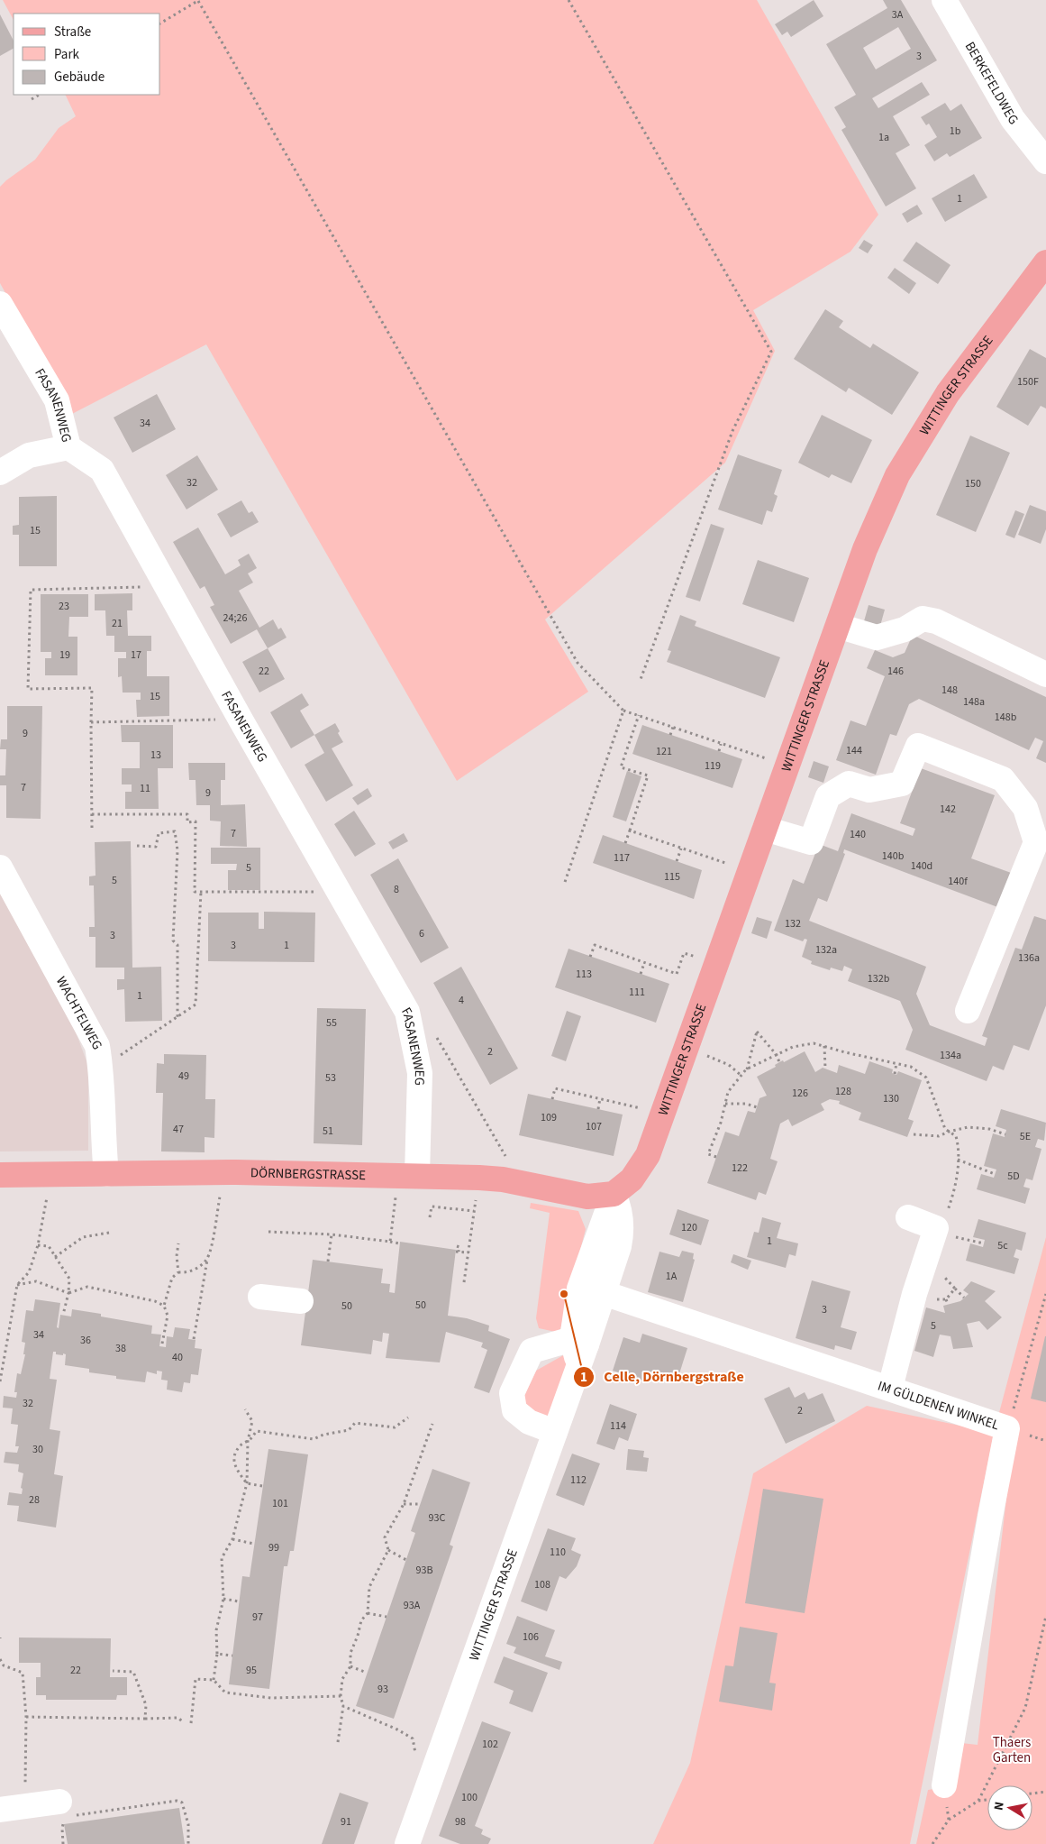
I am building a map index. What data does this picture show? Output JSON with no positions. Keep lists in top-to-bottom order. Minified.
{"streets":{"main road":["WITTINGER STRASSE","DÖRNBERGSTRASSE"],"street":["BERKEFELDWEG","FASANENWEG","WACHTELWEG","IM GÜLDENEN WINKEL"]},"crossings":[["WITTINGER STRASSE","DÖRNBERGSTRASSE"],["WITTINGER STRASSE","IM GÜLDENEN WINKEL"],["FASANENWEG","DÖRNBERGSTRASSE"],["WACHTELWEG","DÖRNBERGSTRASSE"]],"parks":["Thaers Garten"],"places":["Celle, Dörnbergstraße"],"house_numbers":["3A","3","1b","1a","1","150F","34","32","150","15","23","24;26","21","19","17","22","146","148","15","148a","148b","9","144","121","13","119","7","11","9","142","7","140","140b","117","140d","5","115","5","140f","8","132","6","3","3","1","132a","136a","113","132b","111","1","4","55","2","134a","49","53","128","126","130","109","107","47","51","5E","122","5D","120","1","5c","1A","50","50","3","5","34","36","38","40","32","2","114","30","112","28","101","93C","99","110","93B","108","93A","97","106","22","95","93","102","100","91","98"],"legend":["Straße","Park","Gebäude"],"north":"left"}
